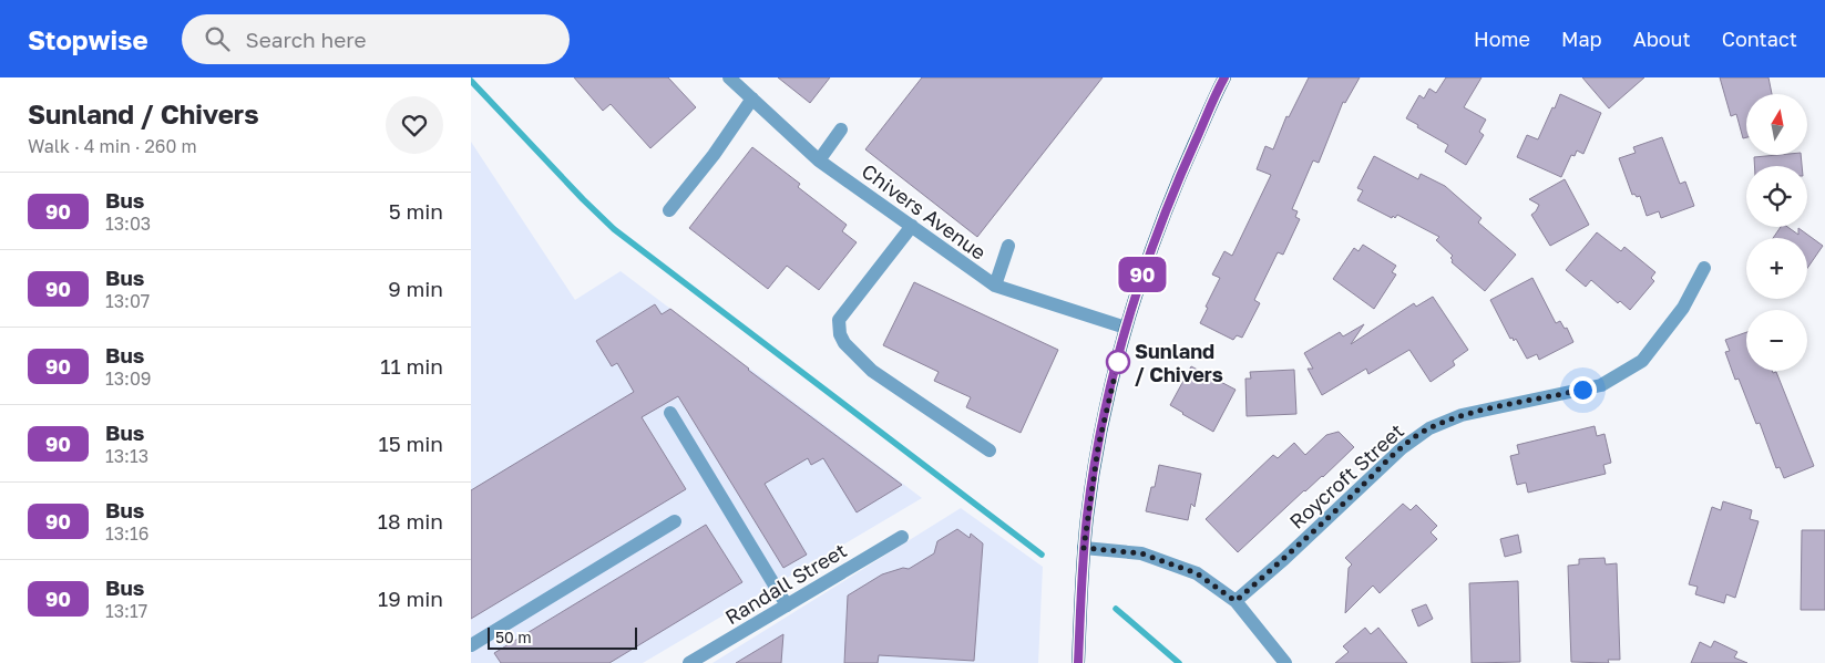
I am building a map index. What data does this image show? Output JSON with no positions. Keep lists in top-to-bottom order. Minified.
{"streets":{"street":["Chivers Avenue","Roycroft Street","Randall Street"]},"places":["Sunland / Chivers"],"lines":["bus line 90"],"scale_bar":"50 m","north":"top","page":{"header":"Stopwise","search":"Search here","nav":["Home","Map","About","Contact"],"heading":["Sunland / Chivers","Walk · 4 min · 260 m"],"on_map":"90","map_buttons":["+","−"],"list":[{"mark":"90","name":"Bus","note":"13:03","value":"5 min"},{"mark":"90","name":"Bus","note":"13:07","value":"9 min"},{"mark":"90","name":"Bus","note":"13:09","value":"11 min"},{"mark":"90","name":"Bus","note":"13:13","value":"15 min"},{"mark":"90","name":"Bus","note":"13:16","value":"18 min"},{"mark":"90","name":"Bus","note":"13:17","value":"19 min"}],"scale":"50 m"}}
